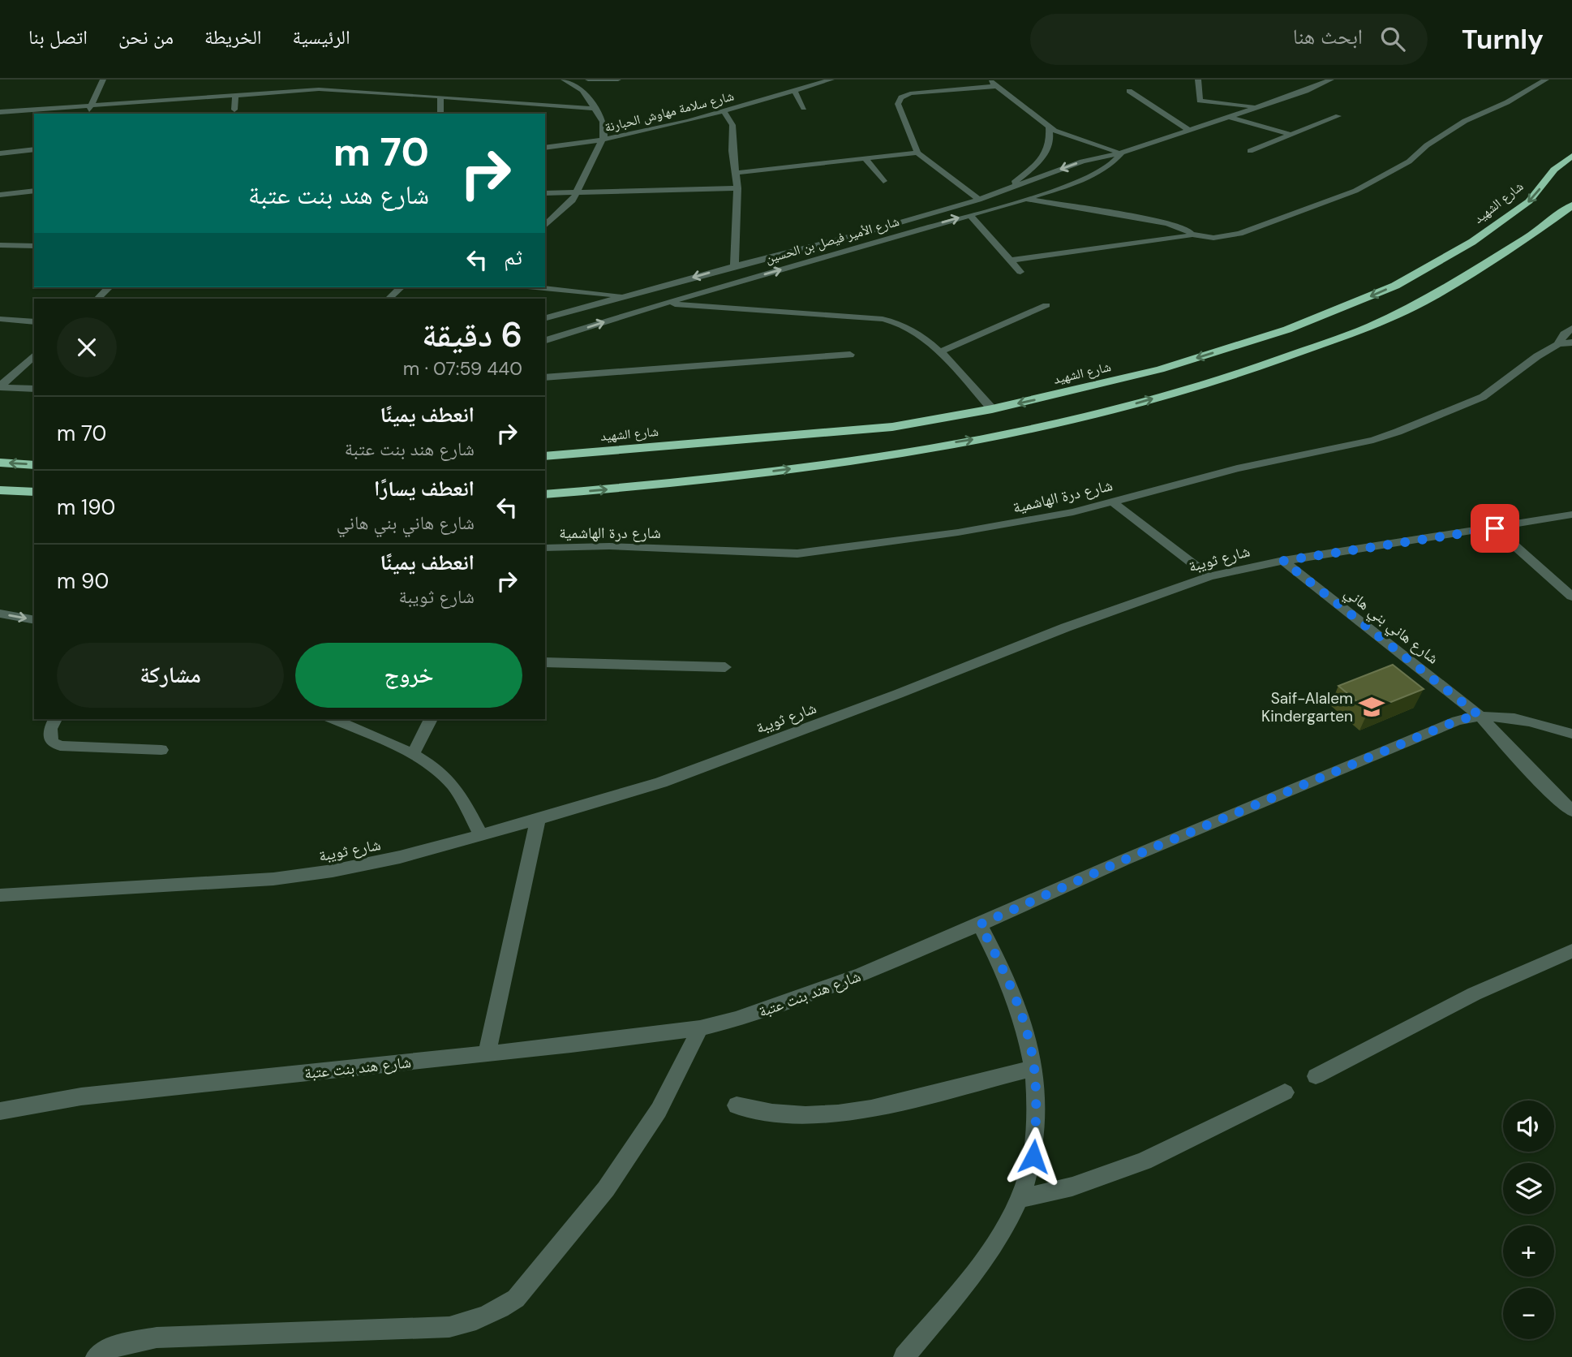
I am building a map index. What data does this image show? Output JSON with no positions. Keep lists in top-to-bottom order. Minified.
{"streets":{"highway":["شارع الشهيد"],"street":["شارع سلامة مهاوش الحبارنة","شارع الأمير فيصل بن الحسين","شارع درة الهاشمية","شارع ثويبة","شارع هاني بني هاني","شارع هند بنت عتبة"]},"crossings":[["شارع ثويبة","شارع هاني بني هاني"],["شارع هاني بني هاني","شارع هند بنت عتبة"]],"places":{"school or university":["Saif-Alalem Kindergarten"]},"page":{"header":"Turnly","search":"ابحث هنا","nav":["الرئيسية","الخريطة","من نحن","اتصل بنا"],"turn":["70 m","شارع هند بنت عتبة"],"then":"ثم","heading":["6 دقيقة","440 m · 07:59"],"list":[{"name":"انعطف يمينًا","note":"شارع هند بنت عتبة","value":"70 m"},{"name":"انعطف يسارًا","note":"شارع هاني بني هاني","value":"190 m"},{"name":"انعطف يمينًا","note":"شارع ثويبة","value":"90 m"}],"buttons":["خروج","مشاركة"],"map_buttons":["+","−"]}}
